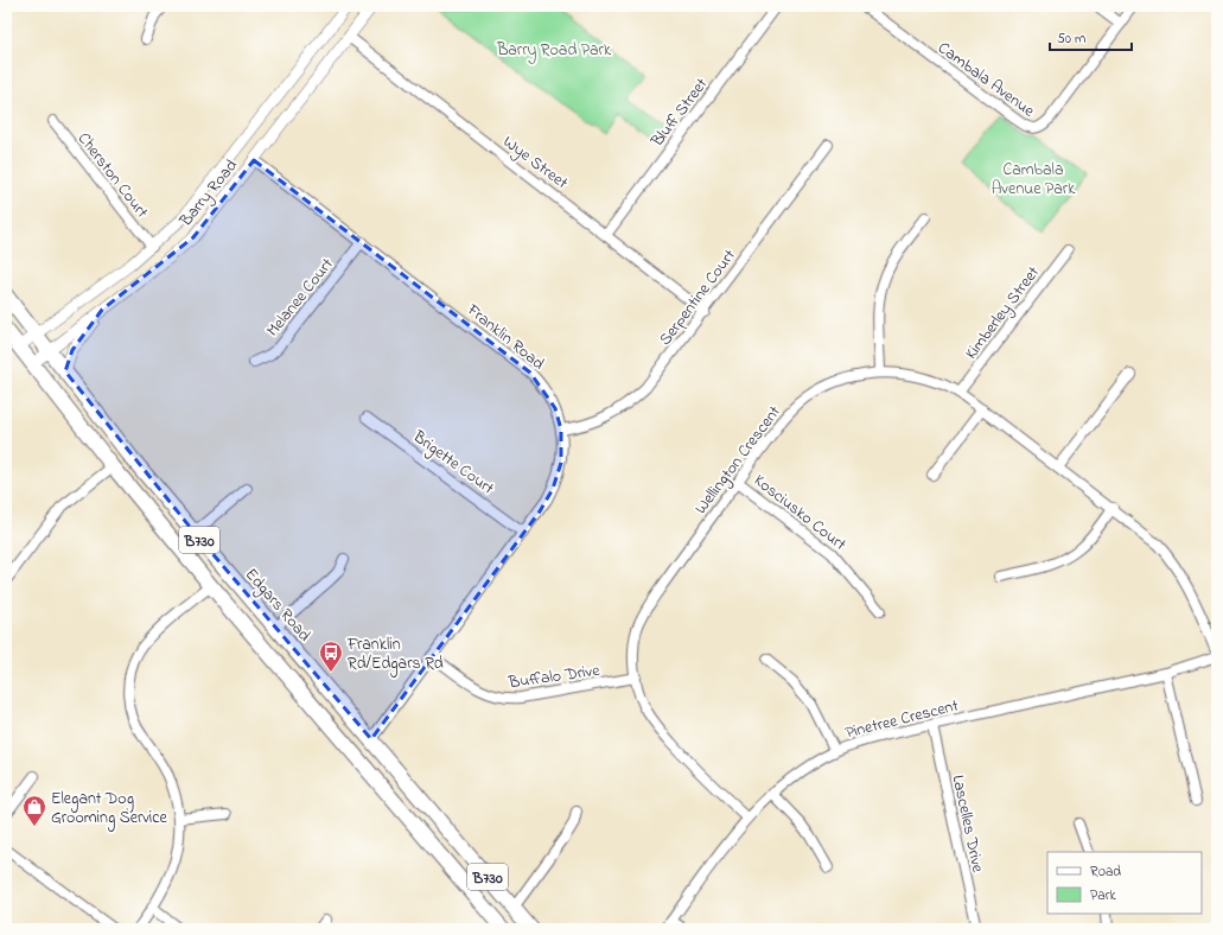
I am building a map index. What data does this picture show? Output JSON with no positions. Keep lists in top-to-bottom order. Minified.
{"streets":{"main road":["B730","Edgars Road"],"street":["Cambala Avenue","Bluff Street","Wye Street","Cherston Court","Barry Road","Melanee Court","Serpentine Court","Kimberley Street","Franklin Road","Wellington Crescent","Brigette Court","Kosciusko Court","Buffalo Drive","Pinetree Crescent","Lascelles Drive"]},"crossings":[["Bluff Street","Wye Street"],["Wye Street","Barry Road"],["Wye Street","Serpentine Court"],["Cherston Court","Barry Road"],["Barry Road","Franklin Road"],["Barry Road","B730"],["Barry Road","Edgars Road"],["Melanee Court","Franklin Road"],["Serpentine Court","Franklin Road"],["Kimberley Street","Wellington Crescent"],["Franklin Road","Brigette Court"],["Franklin Road","Edgars Road"],["Franklin Road","Buffalo Drive"],["Wellington Crescent","Kosciusko Court"],["Wellington Crescent","Buffalo Drive"],["Wellington Crescent","Pinetree Crescent"],["Pinetree Crescent","Lascelles Drive"]],"parks":["Barry Road Park","Cambala Avenue Park"],"places":{"bus stop":["Franklin Rd/Edgars Rd"],"shop":["Elegant Dog Grooming Service"]},"legend":["Road","Park"],"scale_bar":"50 m"}
